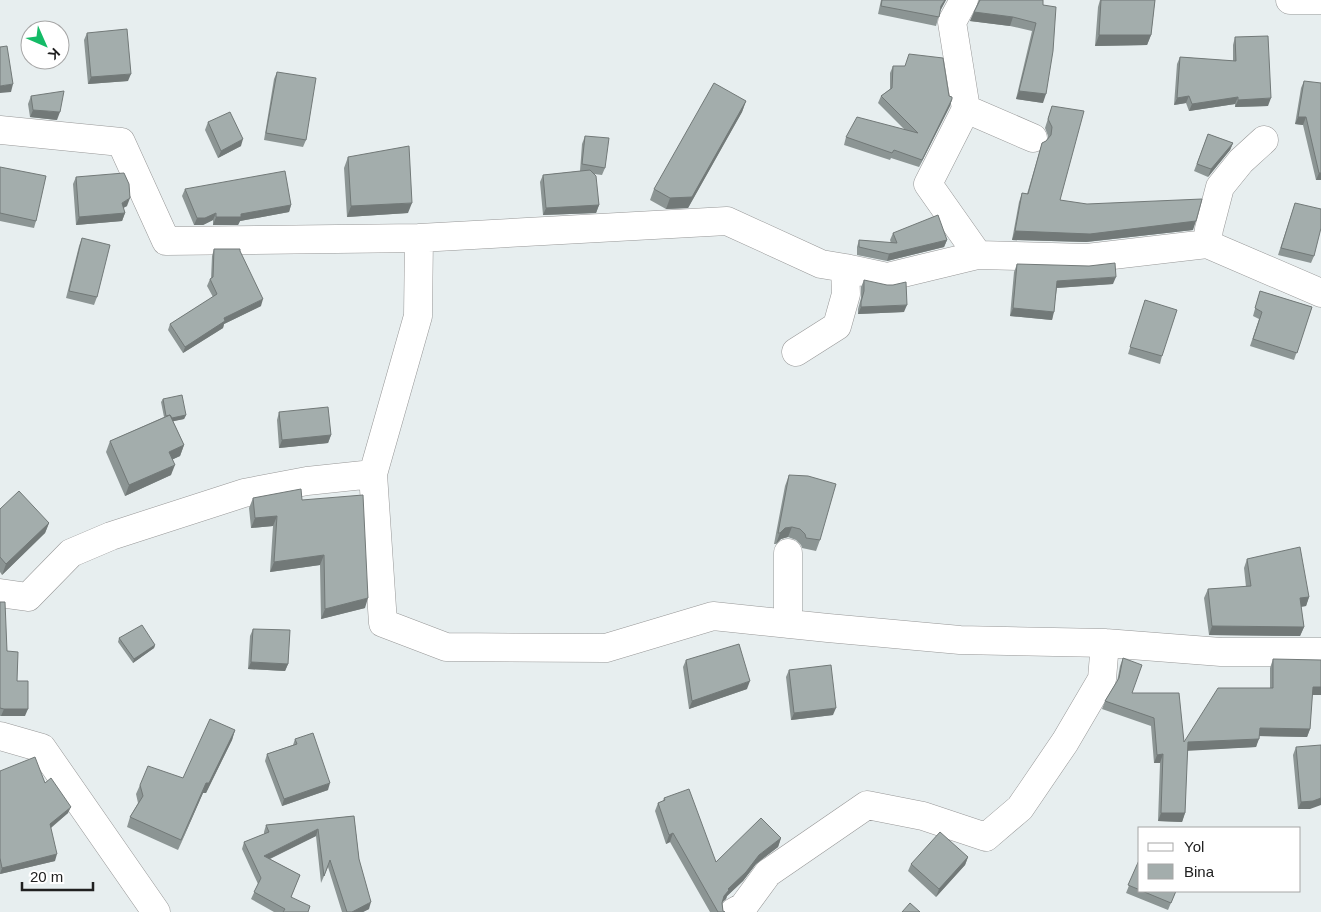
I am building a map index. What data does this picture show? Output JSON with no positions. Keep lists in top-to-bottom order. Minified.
{"legend":["Yol","Bina"],"scale_bar":"20 m","north":"bottom right"}
